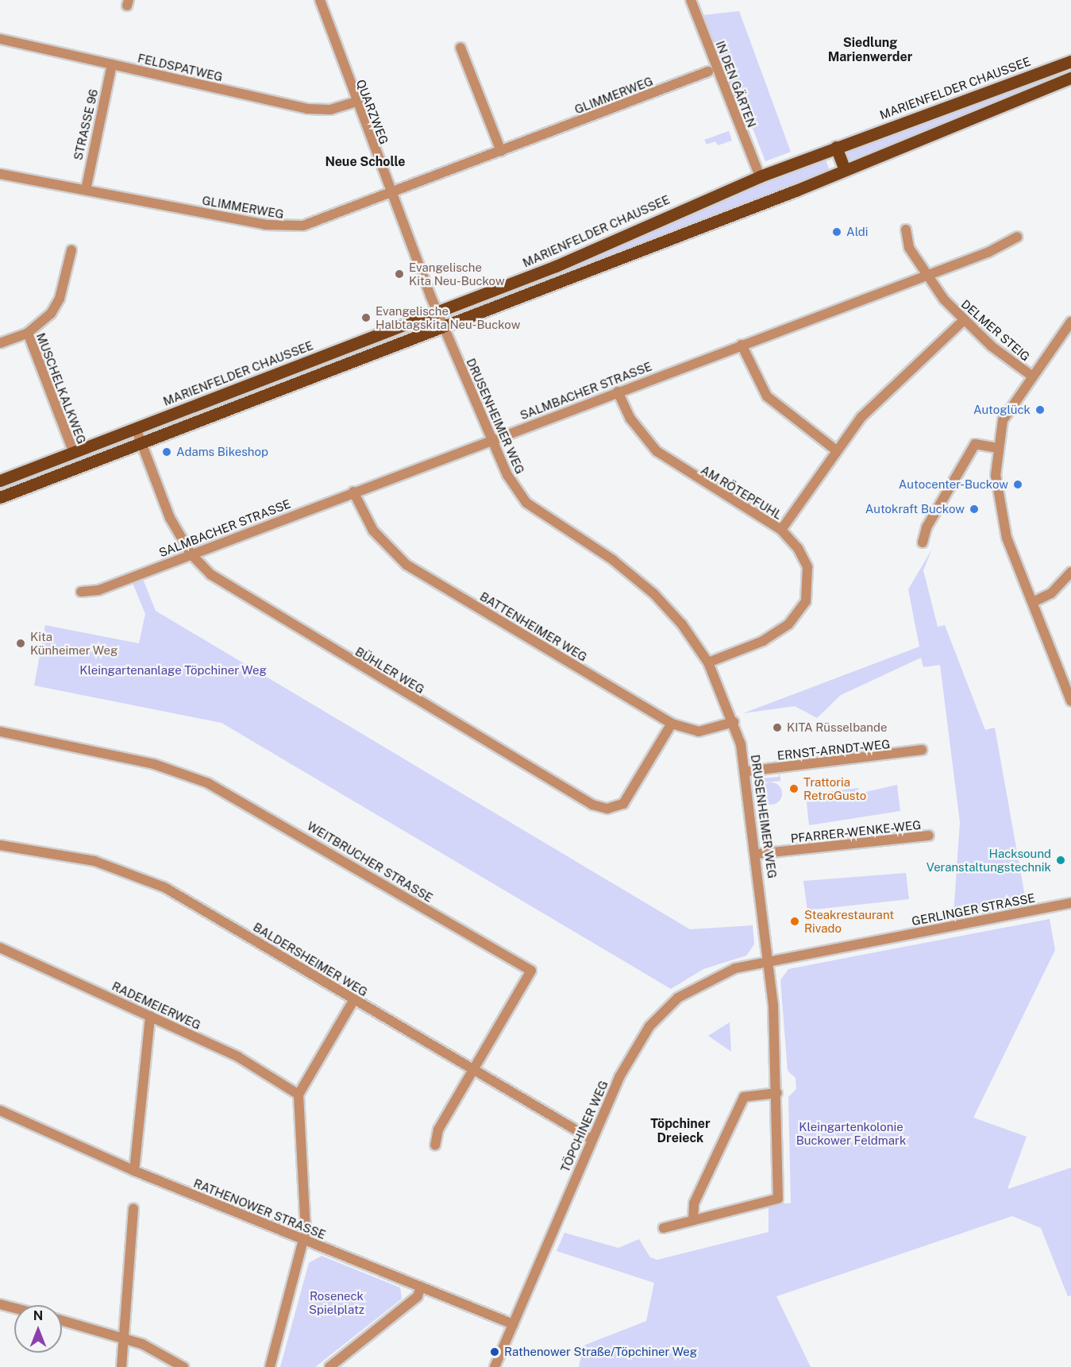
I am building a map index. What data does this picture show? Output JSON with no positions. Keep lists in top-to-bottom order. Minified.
{"streets":{"main road":["MARIENFELDER CHAUSSEE"],"street":["FELDSPATWEG","IN DEN GÄRTEN","GLIMMERWEG","QUARZWEG","STRASSE 96","DELMER STEIG","MUSCHELKALKWEG","SALMBACHER STRASSE","DRUSENHEIMER WEG","AM RÖTEPFUHL","BATTENHEIMER WEG","BÜHLER WEG","ERNST-ARNDT-WEG","PFARRER-WENKE-WEG","WEITBRUCHER STRASSE","GERLINGER STRASSE","BALDERSHEIMER WEG","RADEMEIERWEG","TÖPCHINER WEG","RATHENOWER STRASSE"]},"crossings":[["FELDSPATWEG","QUARZWEG"],["FELDSPATWEG","STRASSE 96"],["IN DEN GÄRTEN","MARIENFELDER CHAUSSEE"],["MARIENFELDER CHAUSSEE","QUARZWEG"],["MARIENFELDER CHAUSSEE","MUSCHELKALKWEG"],["MARIENFELDER CHAUSSEE","DRUSENHEIMER WEG"],["MARIENFELDER CHAUSSEE","BÜHLER WEG"],["GLIMMERWEG","QUARZWEG"],["GLIMMERWEG","STRASSE 96"],["QUARZWEG","DRUSENHEIMER WEG"],["DELMER STEIG","SALMBACHER STRASSE"],["SALMBACHER STRASSE","DRUSENHEIMER WEG"],["SALMBACHER STRASSE","AM RÖTEPFUHL"],["SALMBACHER STRASSE","BATTENHEIMER WEG"],["SALMBACHER STRASSE","BÜHLER WEG"],["DRUSENHEIMER WEG","AM RÖTEPFUHL"],["DRUSENHEIMER WEG","BATTENHEIMER WEG"],["DRUSENHEIMER WEG","ERNST-ARNDT-WEG"],["DRUSENHEIMER WEG","PFARRER-WENKE-WEG"],["DRUSENHEIMER WEG","GERLINGER STRASSE"],["DRUSENHEIMER WEG","TÖPCHINER WEG"],["BATTENHEIMER WEG","BÜHLER WEG"],["WEITBRUCHER STRASSE","BALDERSHEIMER WEG"],["GERLINGER STRASSE","TÖPCHINER WEG"],["BALDERSHEIMER WEG","TÖPCHINER WEG"],["TÖPCHINER WEG","RATHENOWER STRASSE"]],"districts":["Siedlung Marienwerder","Neue Scholle","Töpchiner Dreieck"],"parks":["Kleingartenanlage Töpchiner Weg","Kleingartenkolonie Buckower Feldmark","Roseneck Spielplatz"],"places":["Aldi","Evangelische Kita Neu-Buckow","Evangelische Halbtagskita Neu-Buckow","Autoglück","Adams Bikeshop","Autocenter-Buckow","Autokraft Buckow","Kita Künheimer Weg","KITA Rüsselbande","Trattoria RetroGusto","Hacksound Veranstaltungstechnik","Steakrestaurant Rivado","Rathenower Straße/Töpchiner Weg"],"north":"top"}
